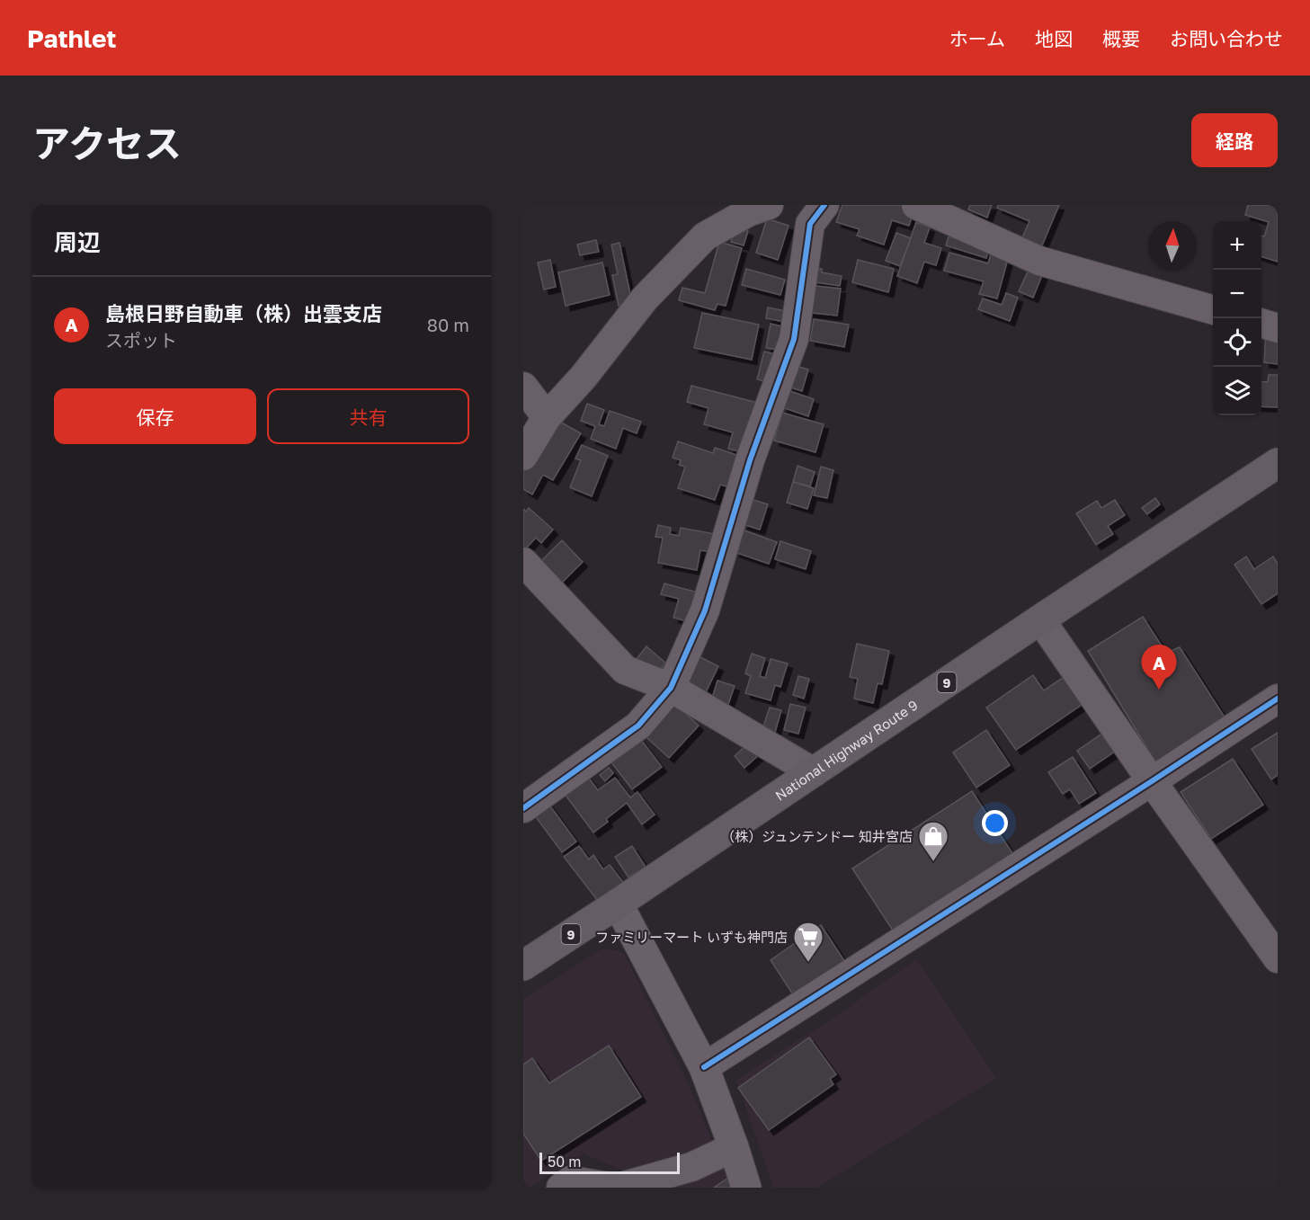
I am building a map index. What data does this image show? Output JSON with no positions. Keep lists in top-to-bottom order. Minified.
{"streets":{"highway":["9","National Highway Route 9"]},"places":{"shop":["（株）ジュンテンドー 知井宮店"],"supermarket":["ファミリーマート いずも神門店"]},"scale_bar":"50 m","north":"top","page":{"header":"Pathlet","nav":["ホーム","地図","概要","お問い合わせ"],"title":"アクセス","buttons":["経路",["保存","共有"]],"heading":"周辺","map_buttons":["+","−"],"list":[{"mark":"A","name":"島根日野自動車（株）出雲支店","note":"スポット","value":"80 m"}],"pins":"A","scale":"50 m"}}
